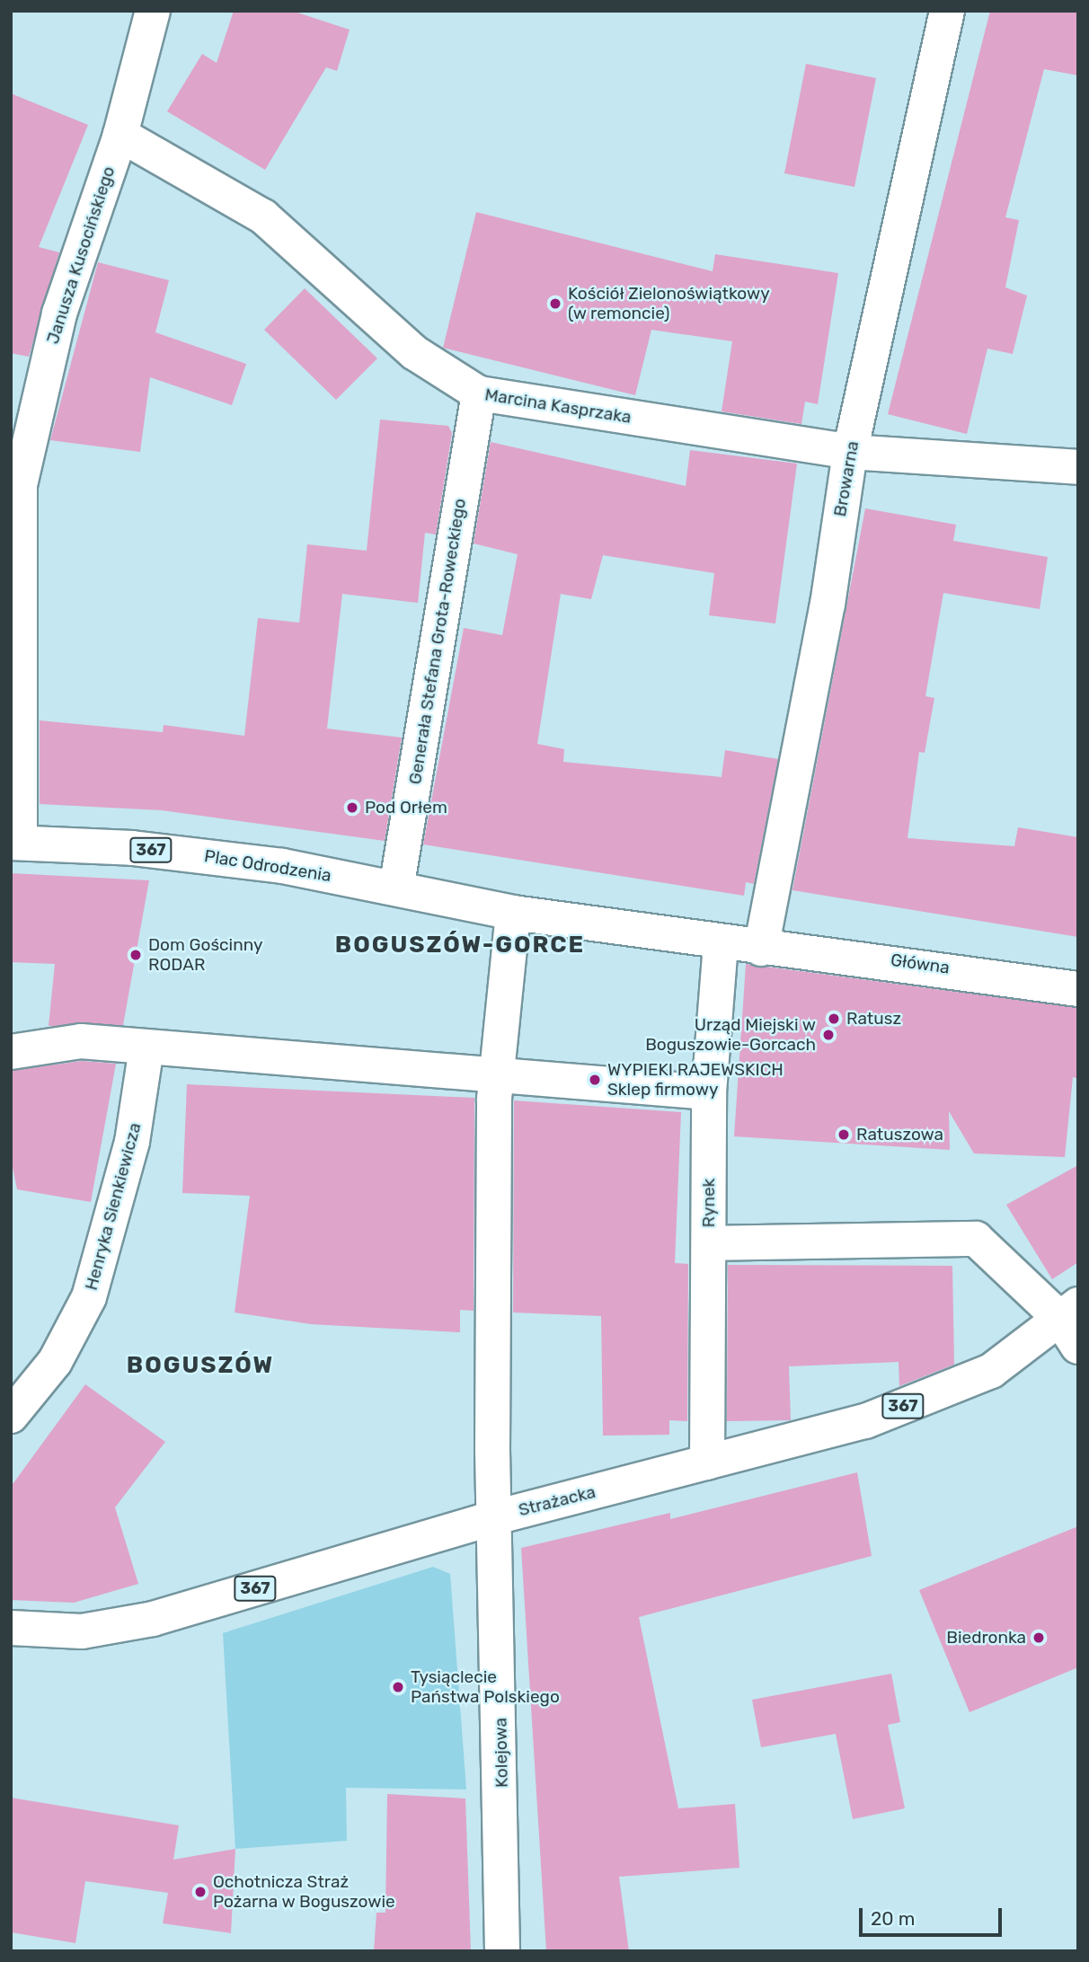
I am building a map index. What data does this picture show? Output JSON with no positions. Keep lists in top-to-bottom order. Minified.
{"streets":{"street":["Janusza Kusocińskiego","Marcina Kasprzaka","Browarna","Generała Stefana Grota-Roweckiego","367","Plac Odrodzenia","Główna","Rynek","Henryka Sienkiewicza","Strażacka","Kolejowa"]},"crossings":[["Janusza Kusocińskiego","Marcina Kasprzaka"],["Janusza Kusocińskiego","Plac Odrodzenia"],["Marcina Kasprzaka","Browarna"],["Marcina Kasprzaka","Generała Stefana Grota-Roweckiego"],["Browarna","Plac Odrodzenia"],["Browarna","Główna"],["Generała Stefana Grota-Roweckiego","Plac Odrodzenia"],["Plac Odrodzenia","Główna"],["Plac Odrodzenia","Rynek"],["Rynek","Strażacka"],["Strażacka","Kolejowa"]],"districts":["BOGUSZÓW-GORCE","BOGUSZÓW"],"places":["Kościół Zielonoświątkowy (w remoncie)","Pod Orłem","Dom Gościnny RODAR","Ratusz","Urząd Miejski w Boguszowie-Gorcach","WYPIEKI RAJEWSKICH Sklep firmowy","Ratuszowa","Biedronka","Tysiąclecie Państwa Polskiego","Ochotnicza Straż Pożarna w Boguszowie"],"scale_bar":"20 m"}
